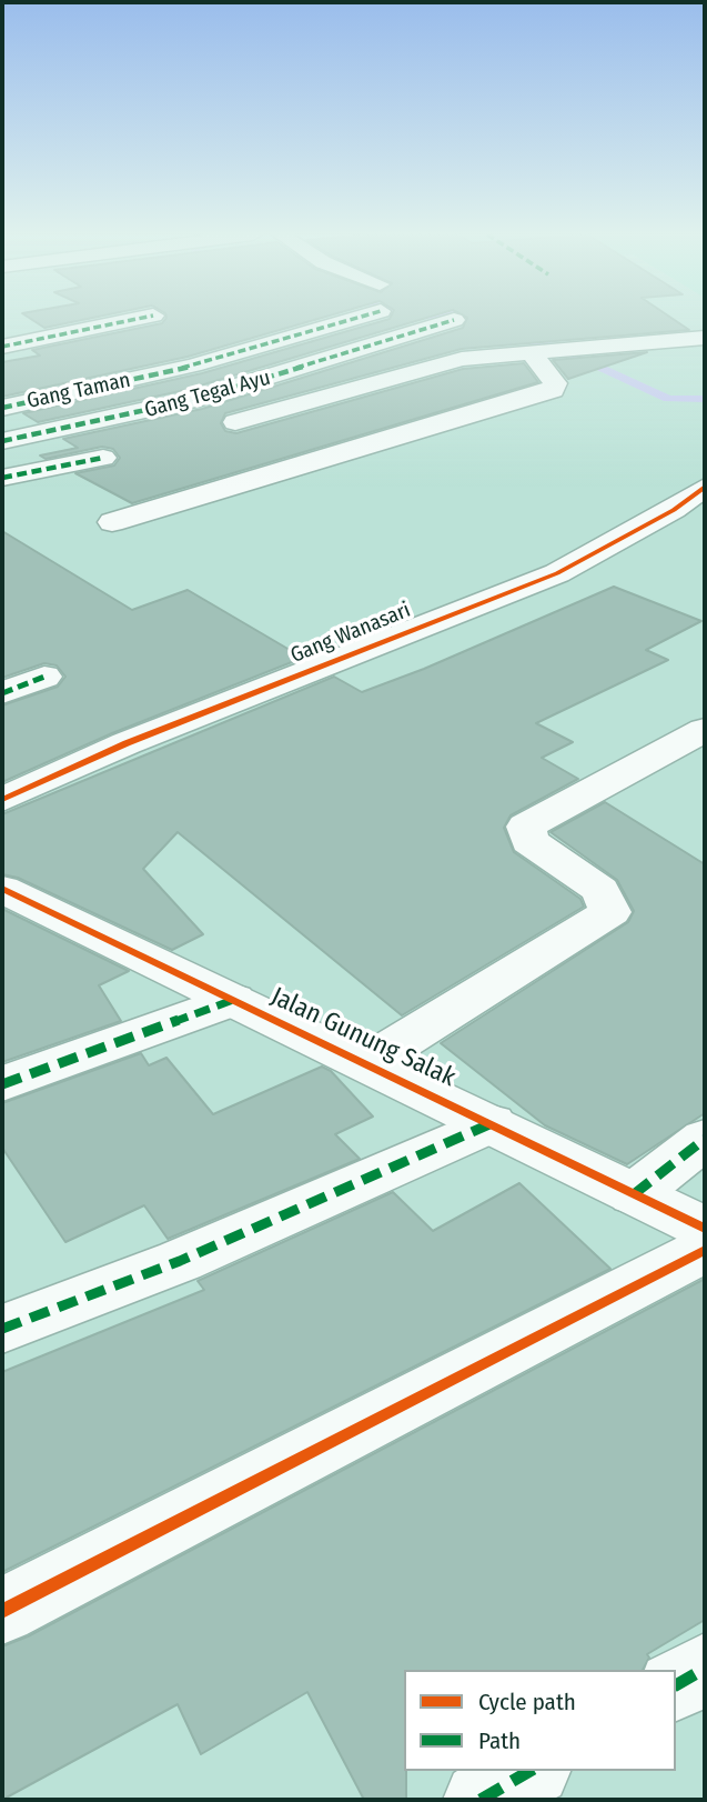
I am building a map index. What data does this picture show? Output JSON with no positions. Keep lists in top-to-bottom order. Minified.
{"streets":{"street":["Gang Taman","Gang Tegal Ayu","Gang Wanasari","Jalan Gunung Salak"]},"legend":["Cycle path","Path"]}
